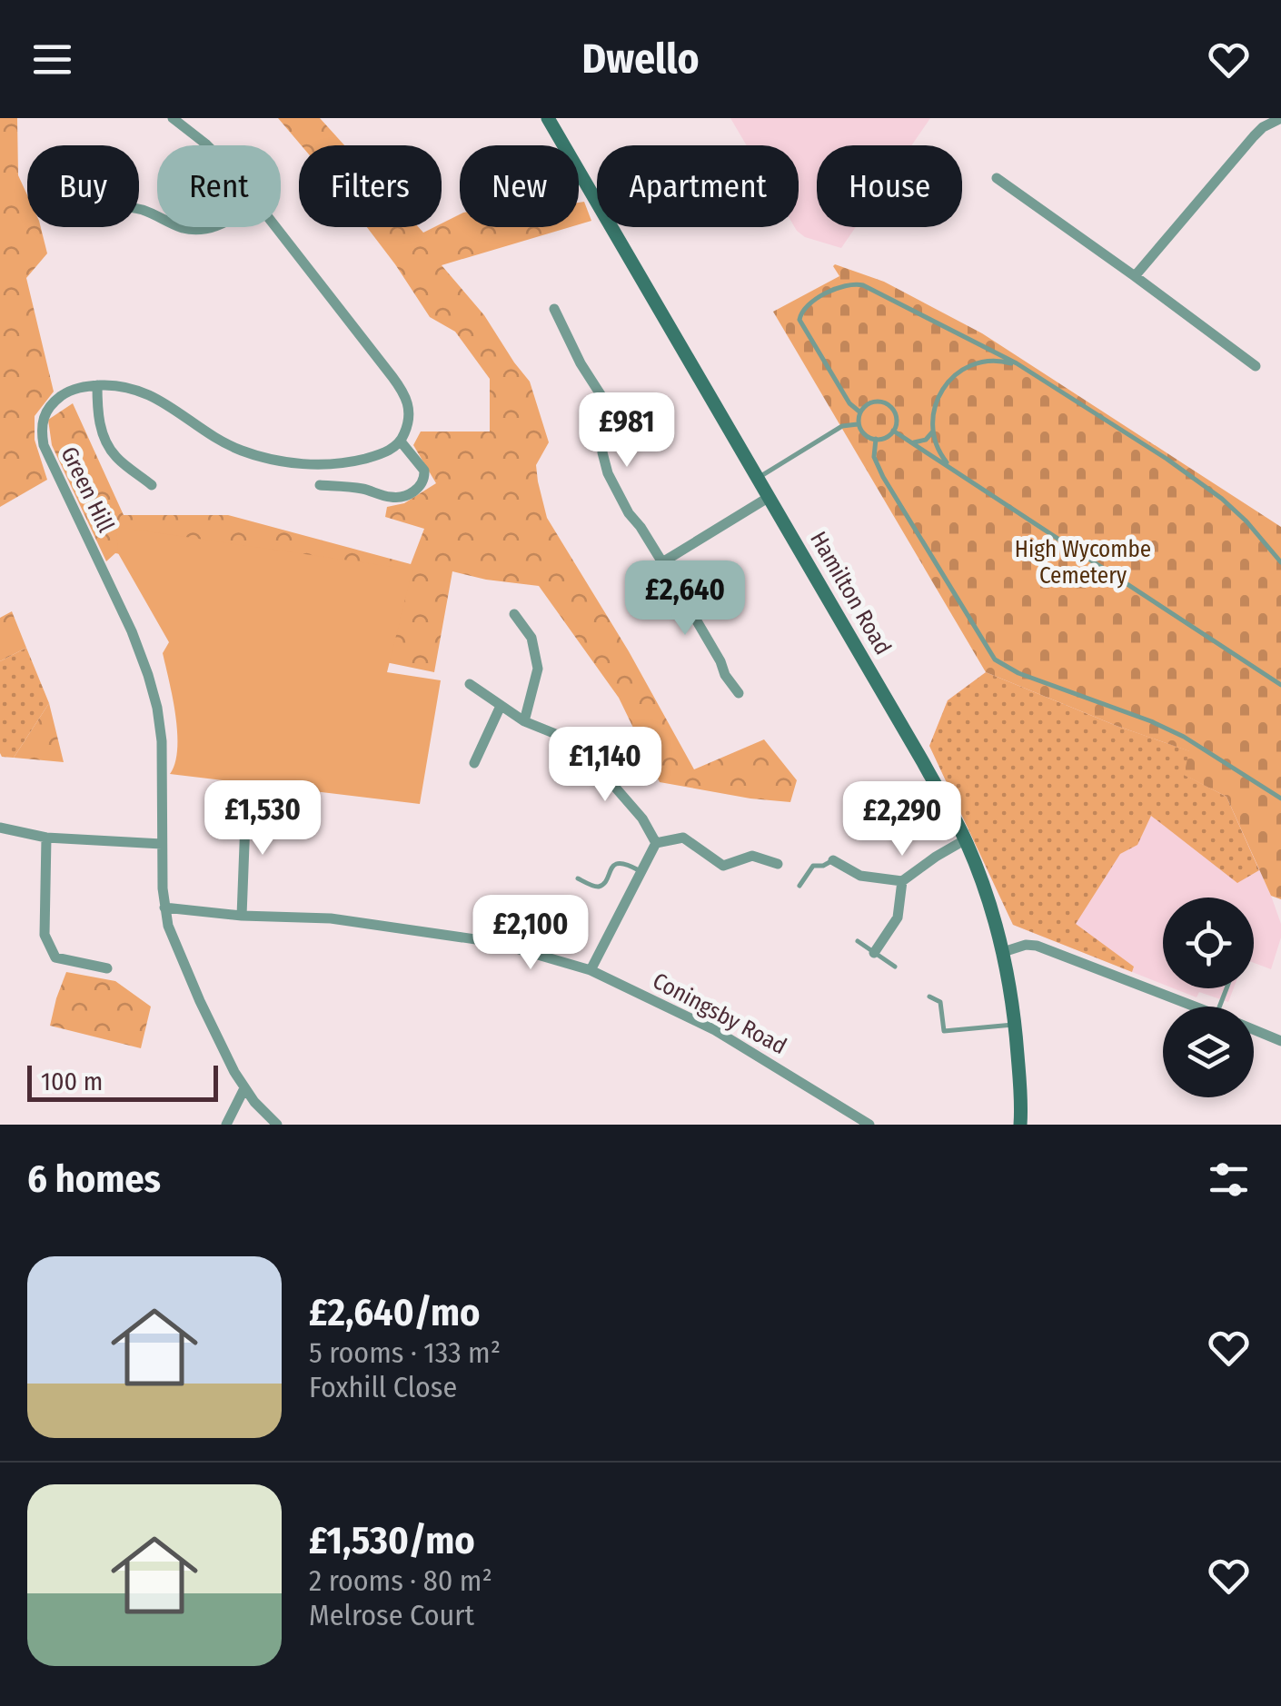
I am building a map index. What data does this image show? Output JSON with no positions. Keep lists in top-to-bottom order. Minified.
{"streets":{"street":["Green Hill","Hamilton Road","Coningsby Road"]},"crossings":[["Green Hill","Coningsby Road"]],"parks":["High Wycombe Cemetery"],"scale_bar":"100 m","page":{"header":"Dwello","chip":["Buy","Rent","Filters","New","Apartment","House"],"price":["£981","£2,640","£1,140","£1,530","£2,290","£2,100"],"scale":"100 m","heading":"6 homes","list":[{"name":"£2,640/mo","note":"5 rooms · 133 m² · Foxhill Close"},{"name":"£1,530/mo","note":"2 rooms · 80 m² · Melrose Court"}]}}
